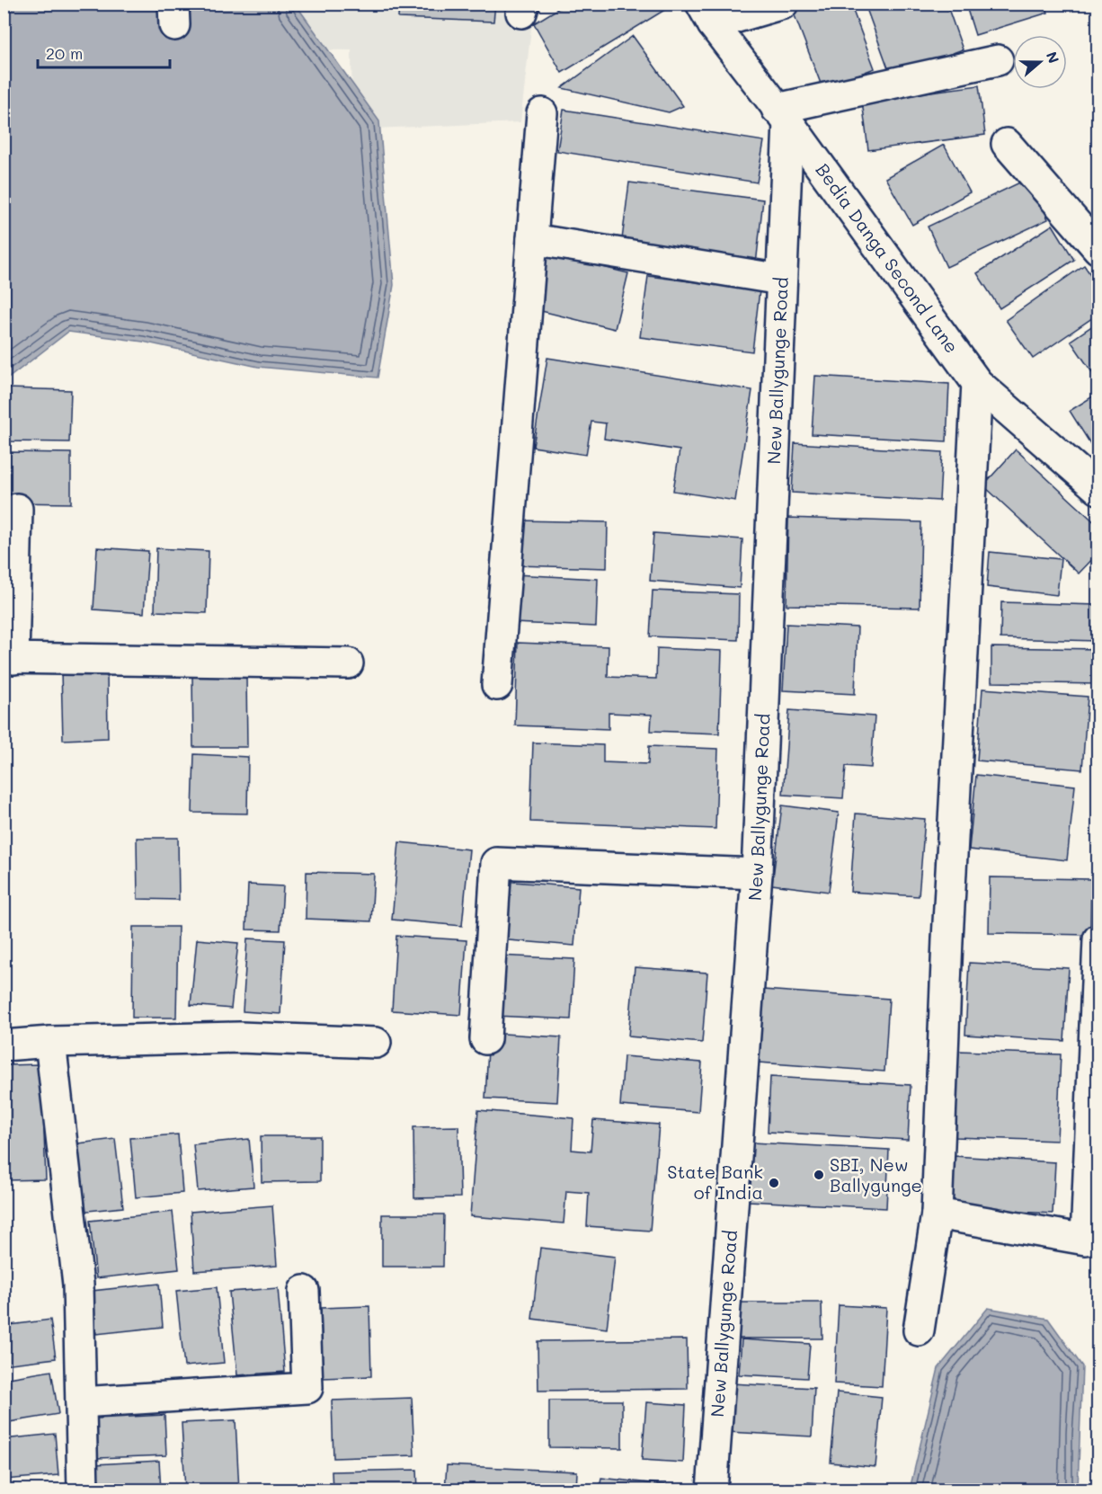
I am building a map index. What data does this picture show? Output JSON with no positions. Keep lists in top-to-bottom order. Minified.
{"streets":{"street":["Bedia Danga Second Lane","New Ballygunge Road"]},"crossings":[["Bedia Danga Second Lane","New Ballygunge Road"]],"places":["SBI, New Ballygunge","State Bank of India"],"scale_bar":"20 m","north":"right"}
